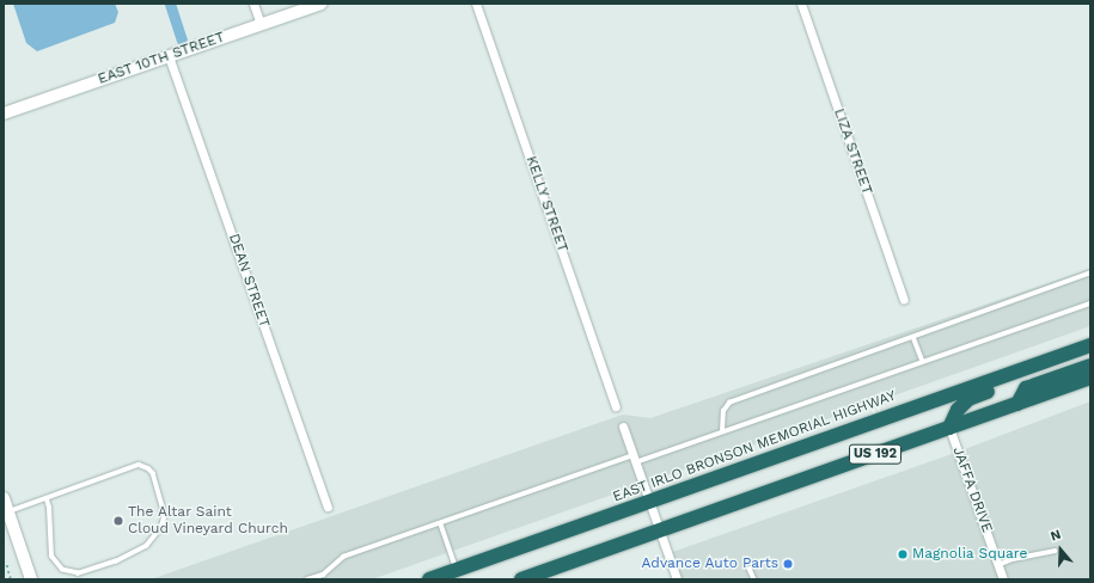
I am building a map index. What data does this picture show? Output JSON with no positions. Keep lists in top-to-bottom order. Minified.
{"streets":{"highway":["EAST IRLO BRONSON MEMORIAL HIGHWAY","US 192"],"street":["EAST 10TH STREET","LIZA STREET","KELLY STREET","DEAN STREET","JAFFA DRIVE"]},"crossings":[["EAST 10TH STREET","DEAN STREET"],["US 192","JAFFA DRIVE"]],"places":["The Altar Saint Cloud Vineyard Church","Magnolia Square","Advance Auto Parts"],"north":"top"}
